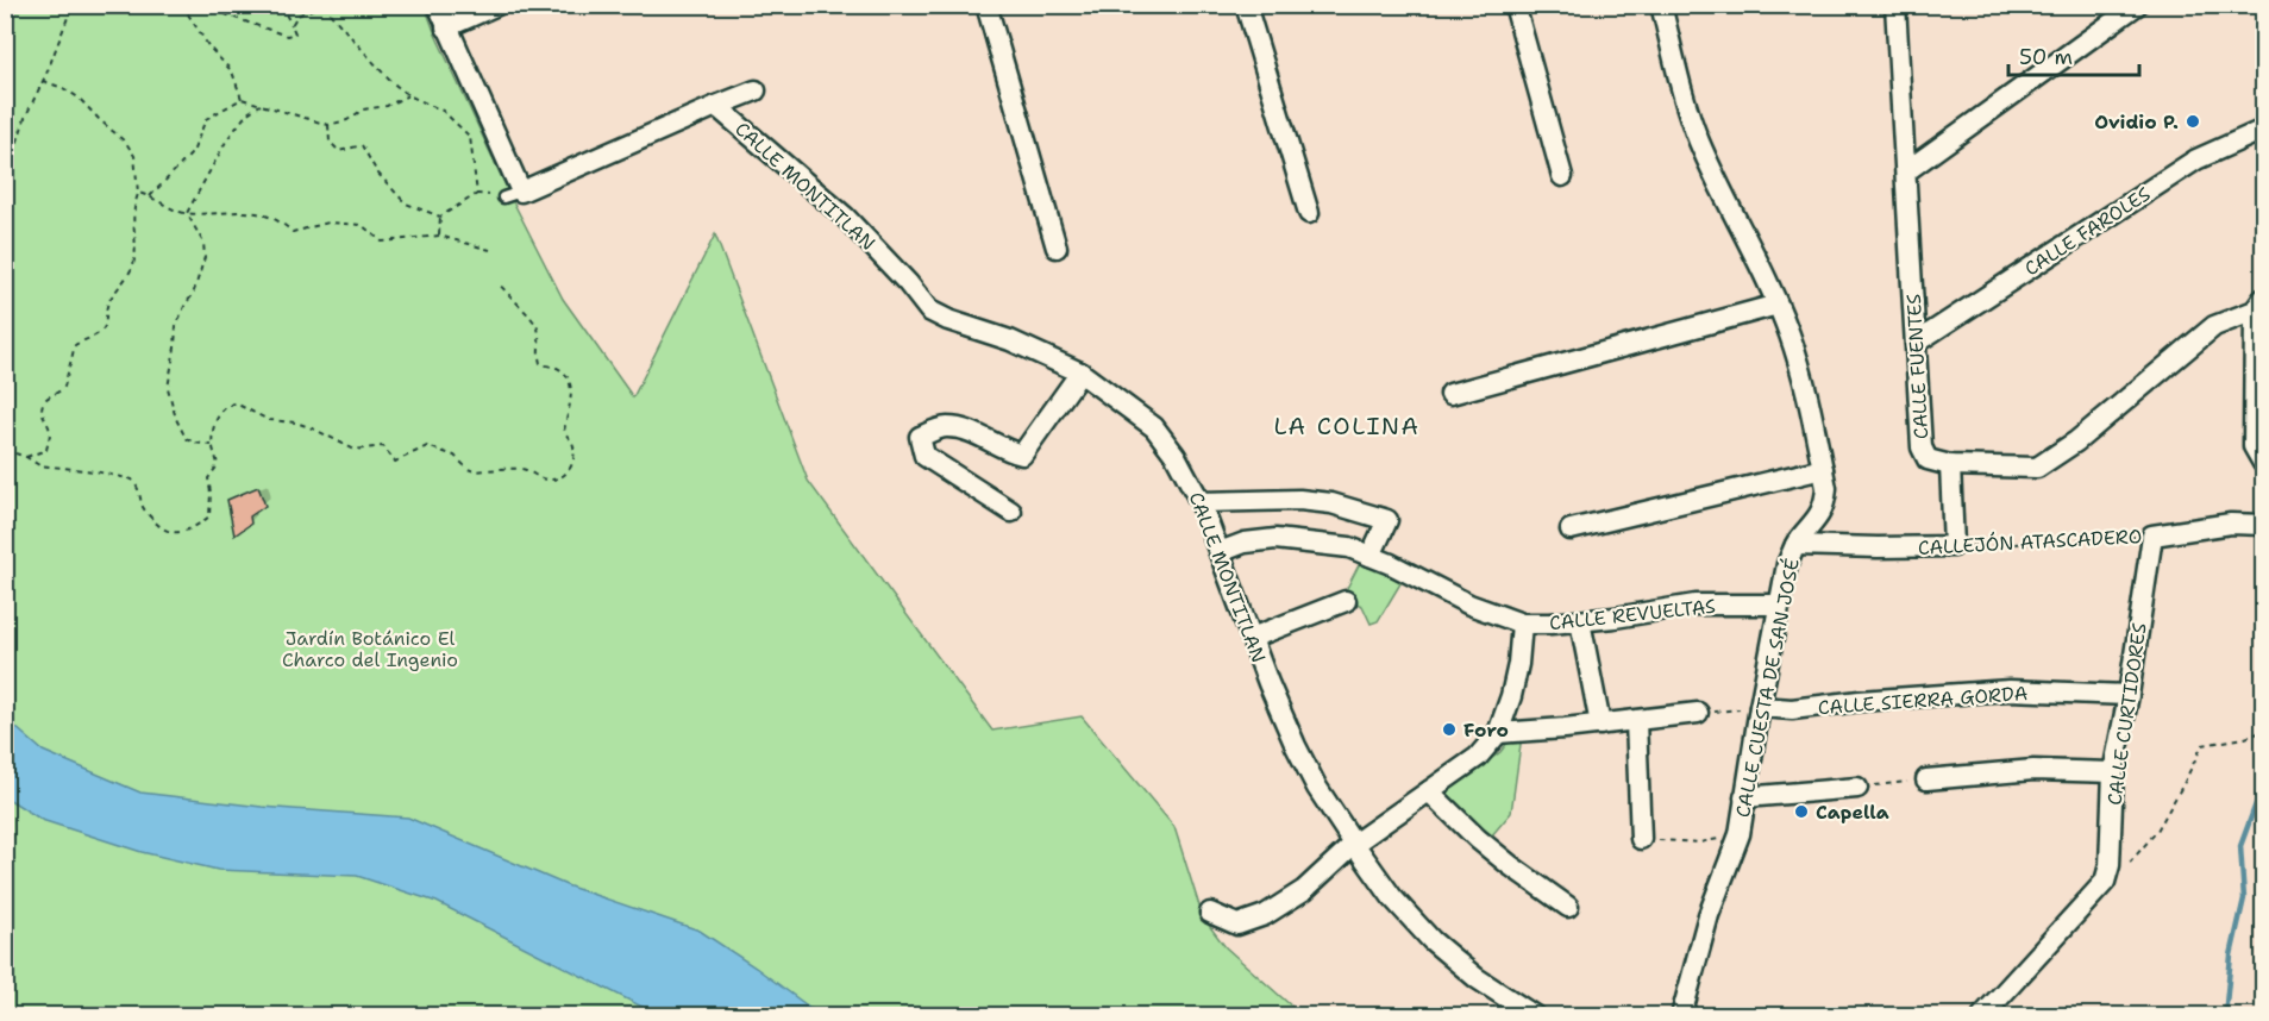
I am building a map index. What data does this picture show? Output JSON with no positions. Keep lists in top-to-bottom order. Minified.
{"streets":{"street":["CALLE MONTITLAN","CALLE FAROLES","CALLE FUENTES","CALLEJÓN ATASCADERO","CALLE REVUELTAS","CALLE CUESTA DE SAN JOSÉ","CALLE SIERRA GORDA","CALLE CURTIDORES"]},"crossings":[["CALLE MONTITLAN","CALLE REVUELTAS"],["CALLE FAROLES","CALLE FUENTES"],["CALLEJÓN ATASCADERO","CALLE CUESTA DE SAN JOSÉ"],["CALLEJÓN ATASCADERO","CALLE CURTIDORES"],["CALLE REVUELTAS","CALLE CUESTA DE SAN JOSÉ"],["CALLE CUESTA DE SAN JOSÉ","CALLE SIERRA GORDA"],["CALLE SIERRA GORDA","CALLE CURTIDORES"]],"districts":["LA COLINA"],"parks":["Jardín Botánico El Charco del Ingenio"],"places":["Ovidio P.","Foro","Capella"],"scale_bar":"50 m"}
